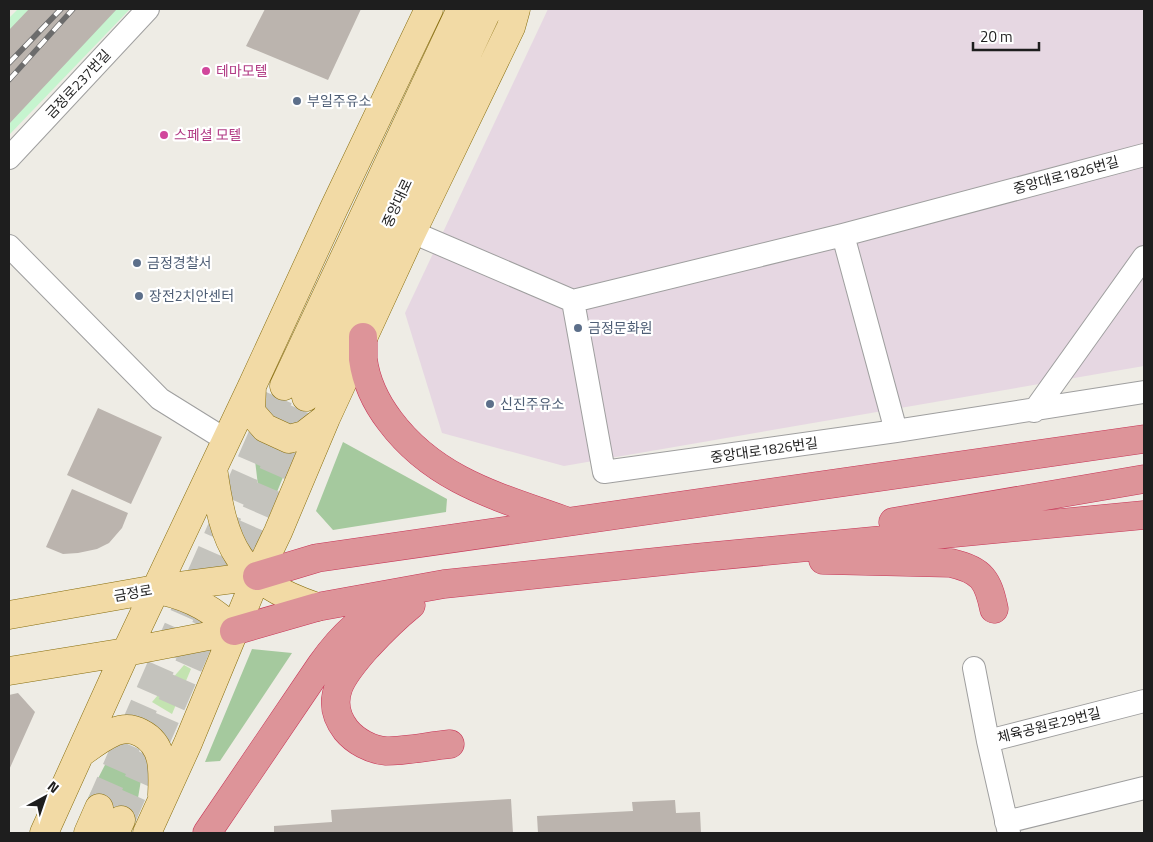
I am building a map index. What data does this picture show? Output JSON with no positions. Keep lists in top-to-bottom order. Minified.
{"streets":{"main road":["중앙대로","금정로"],"street":["금정로237번길","중앙대로1826번길","체육공원로29번길"]},"places":["테마모텔","부일주유소","스페셜 모텔","금정경찰서","장전2치안센터","금정문화원","신진주유소"],"scale_bar":"20 m","north":"top right"}
